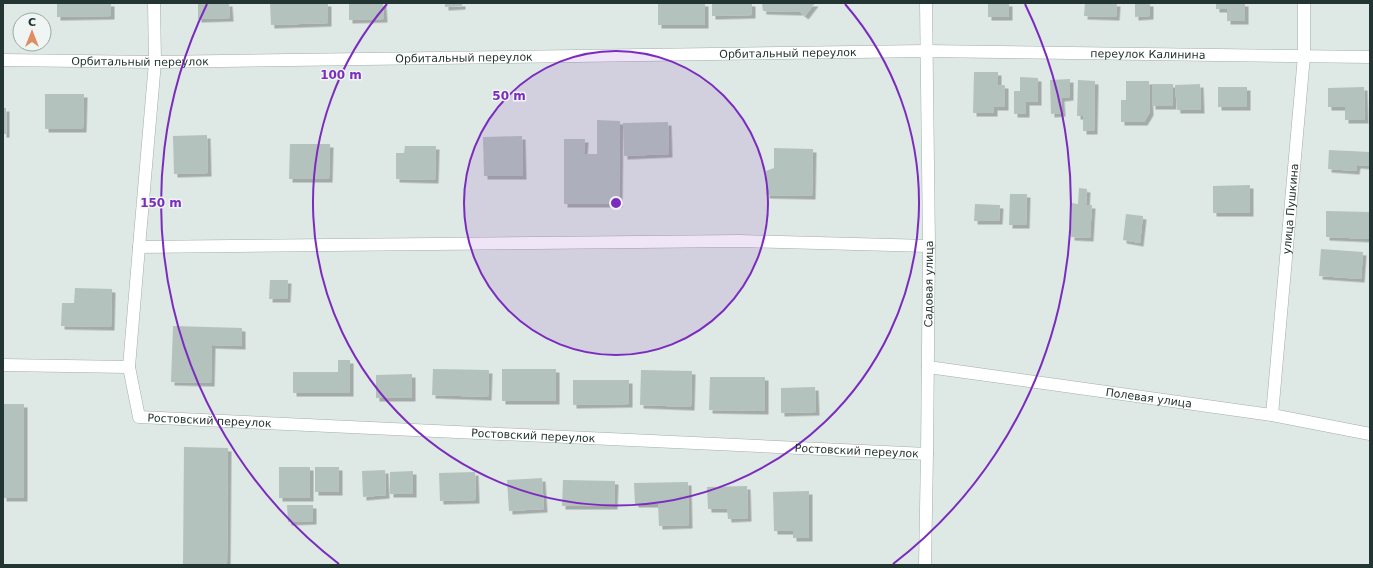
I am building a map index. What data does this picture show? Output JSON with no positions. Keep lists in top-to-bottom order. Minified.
{"streets":{"street":["Орбитальный переулок","переулок Калинина","улица Пушкина","Садовая улица","Полевая улица","Ростовский переулок"]},"crossings":[["Орбитальный переулок","переулок Калинина"],["Орбитальный переулок","Садовая улица"],["переулок Калинина","улица Пушкина"],["переулок Калинина","Садовая улица"],["улица Пушкина","Полевая улица"],["Садовая улица","Полевая улица"],["Садовая улица","Ростовский переулок"]],"north":"top","rings":["100 m","50 m","150 m"]}
